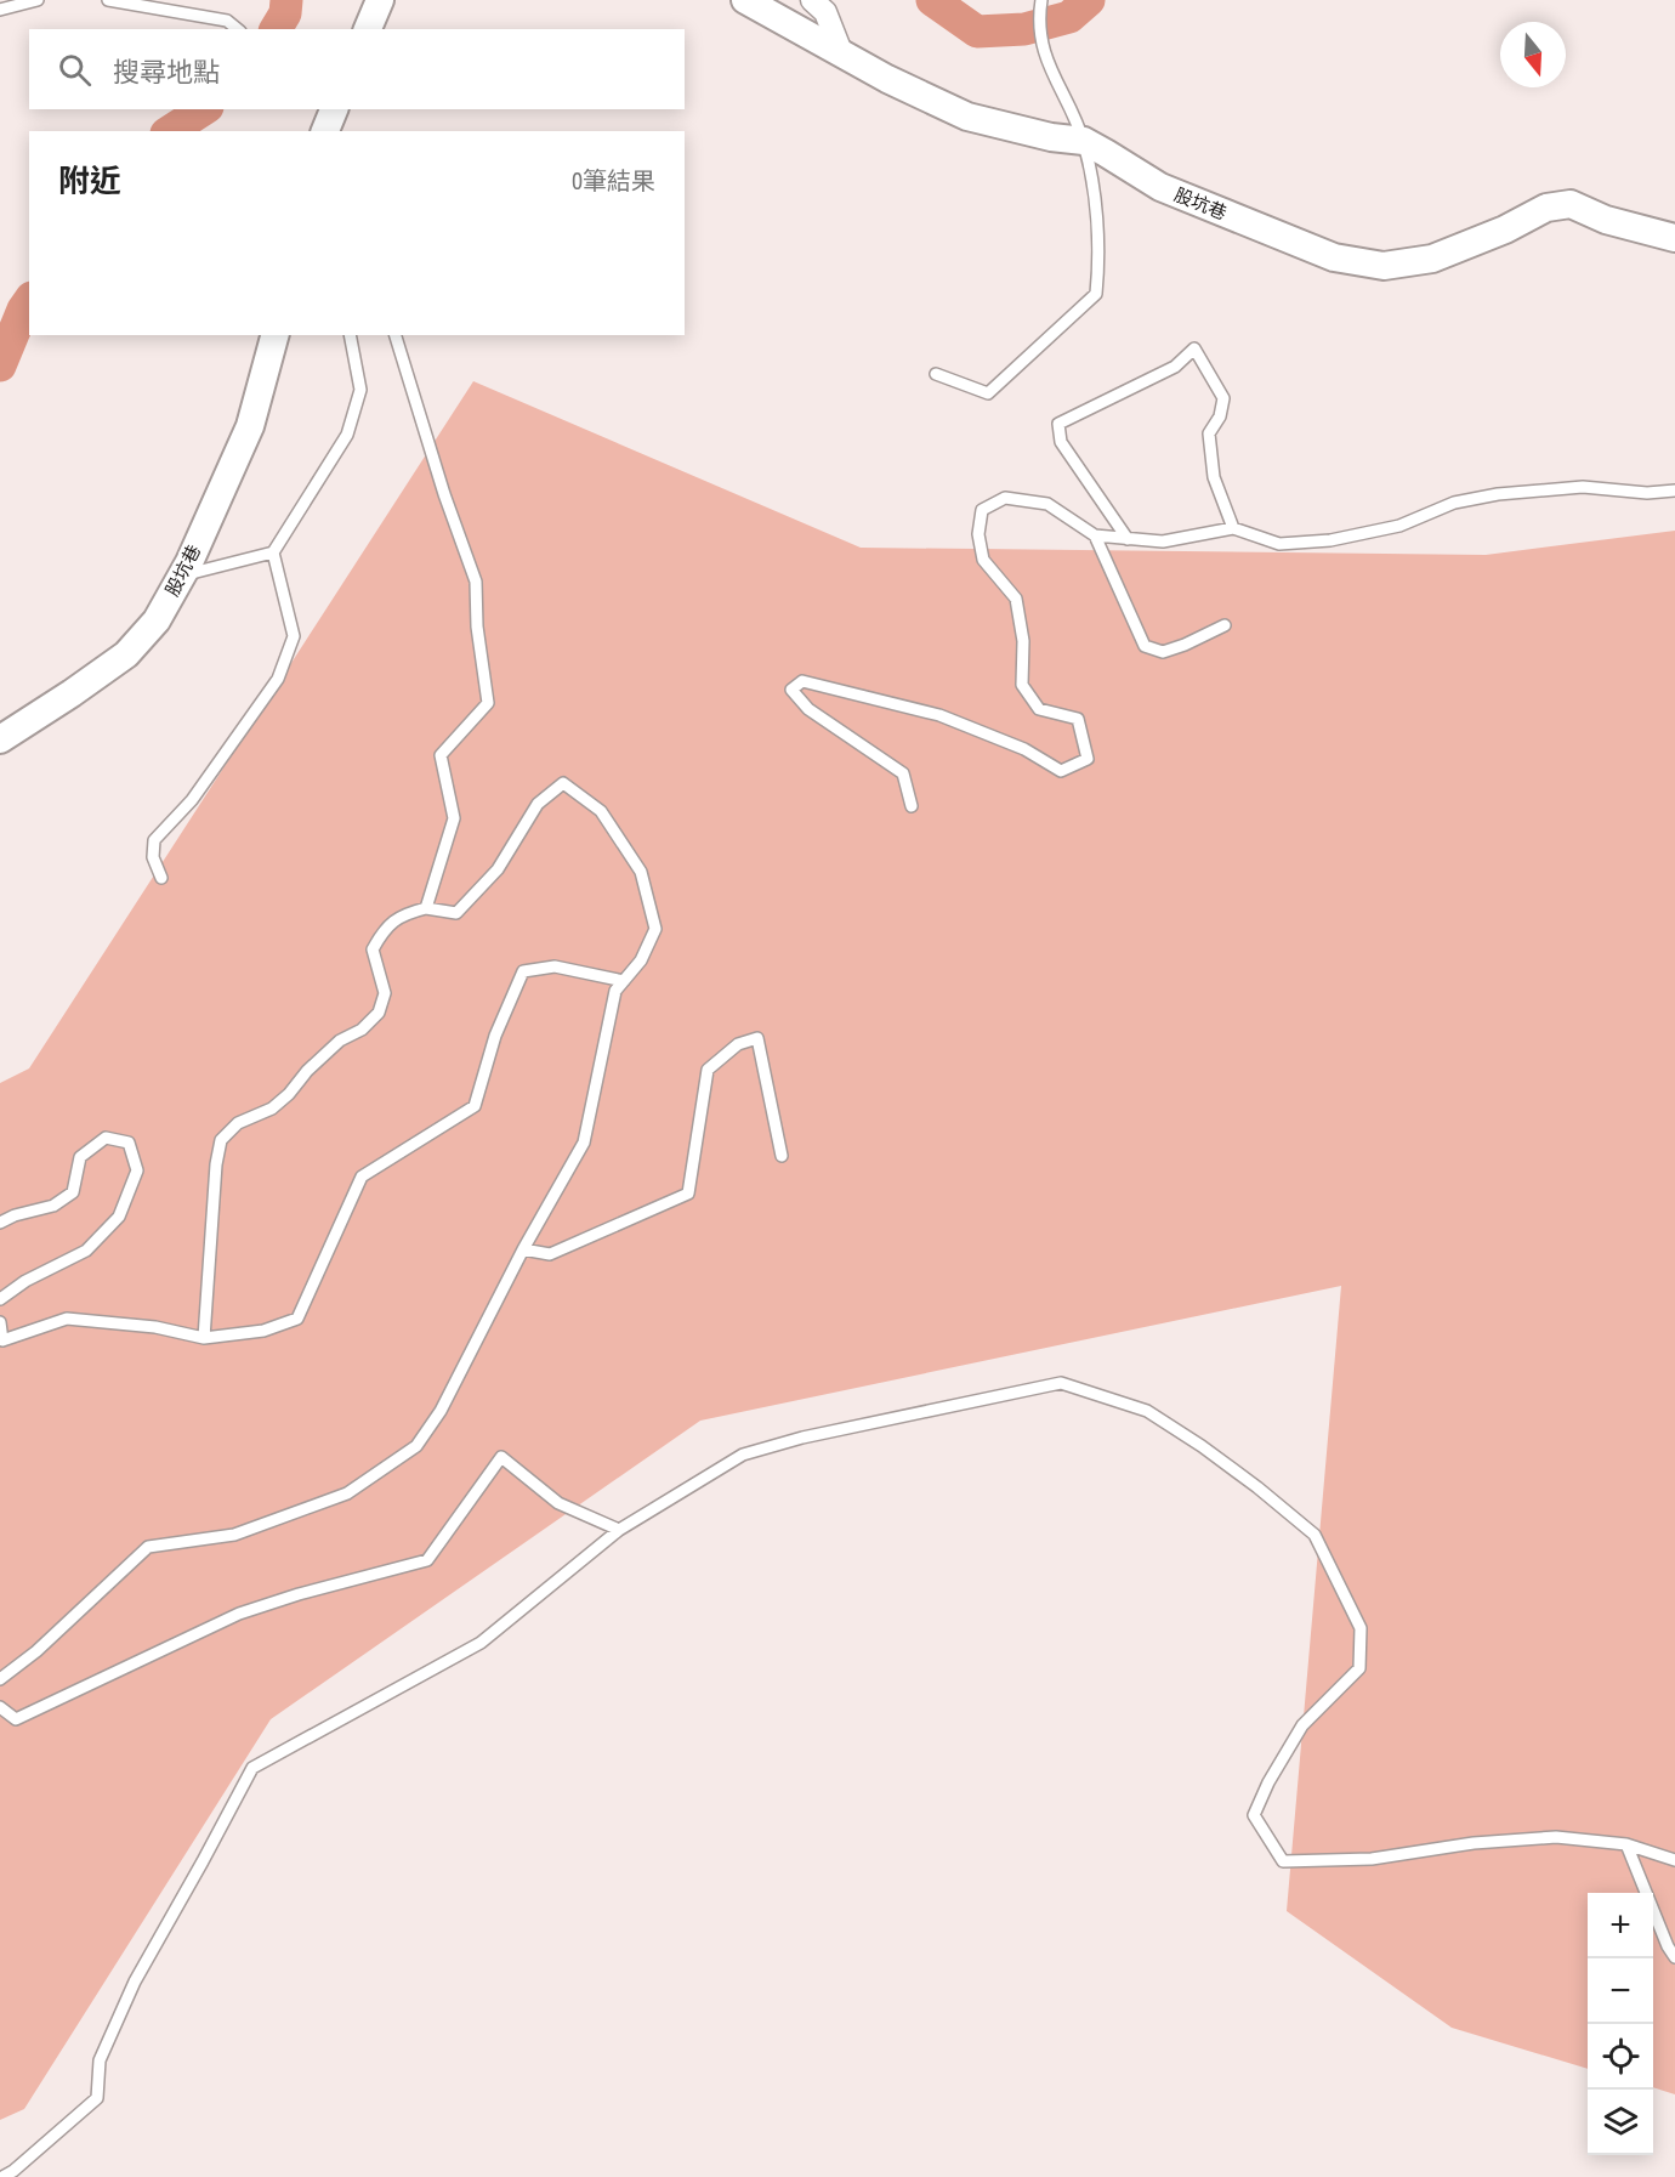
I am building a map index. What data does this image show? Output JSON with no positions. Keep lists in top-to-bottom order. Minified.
{"streets":{"street":["股坑巷"]},"north":"bottom","page":{"search":"搜尋地點","heading":["附近","0筆結果"],"map_buttons":["+","−"]}}
